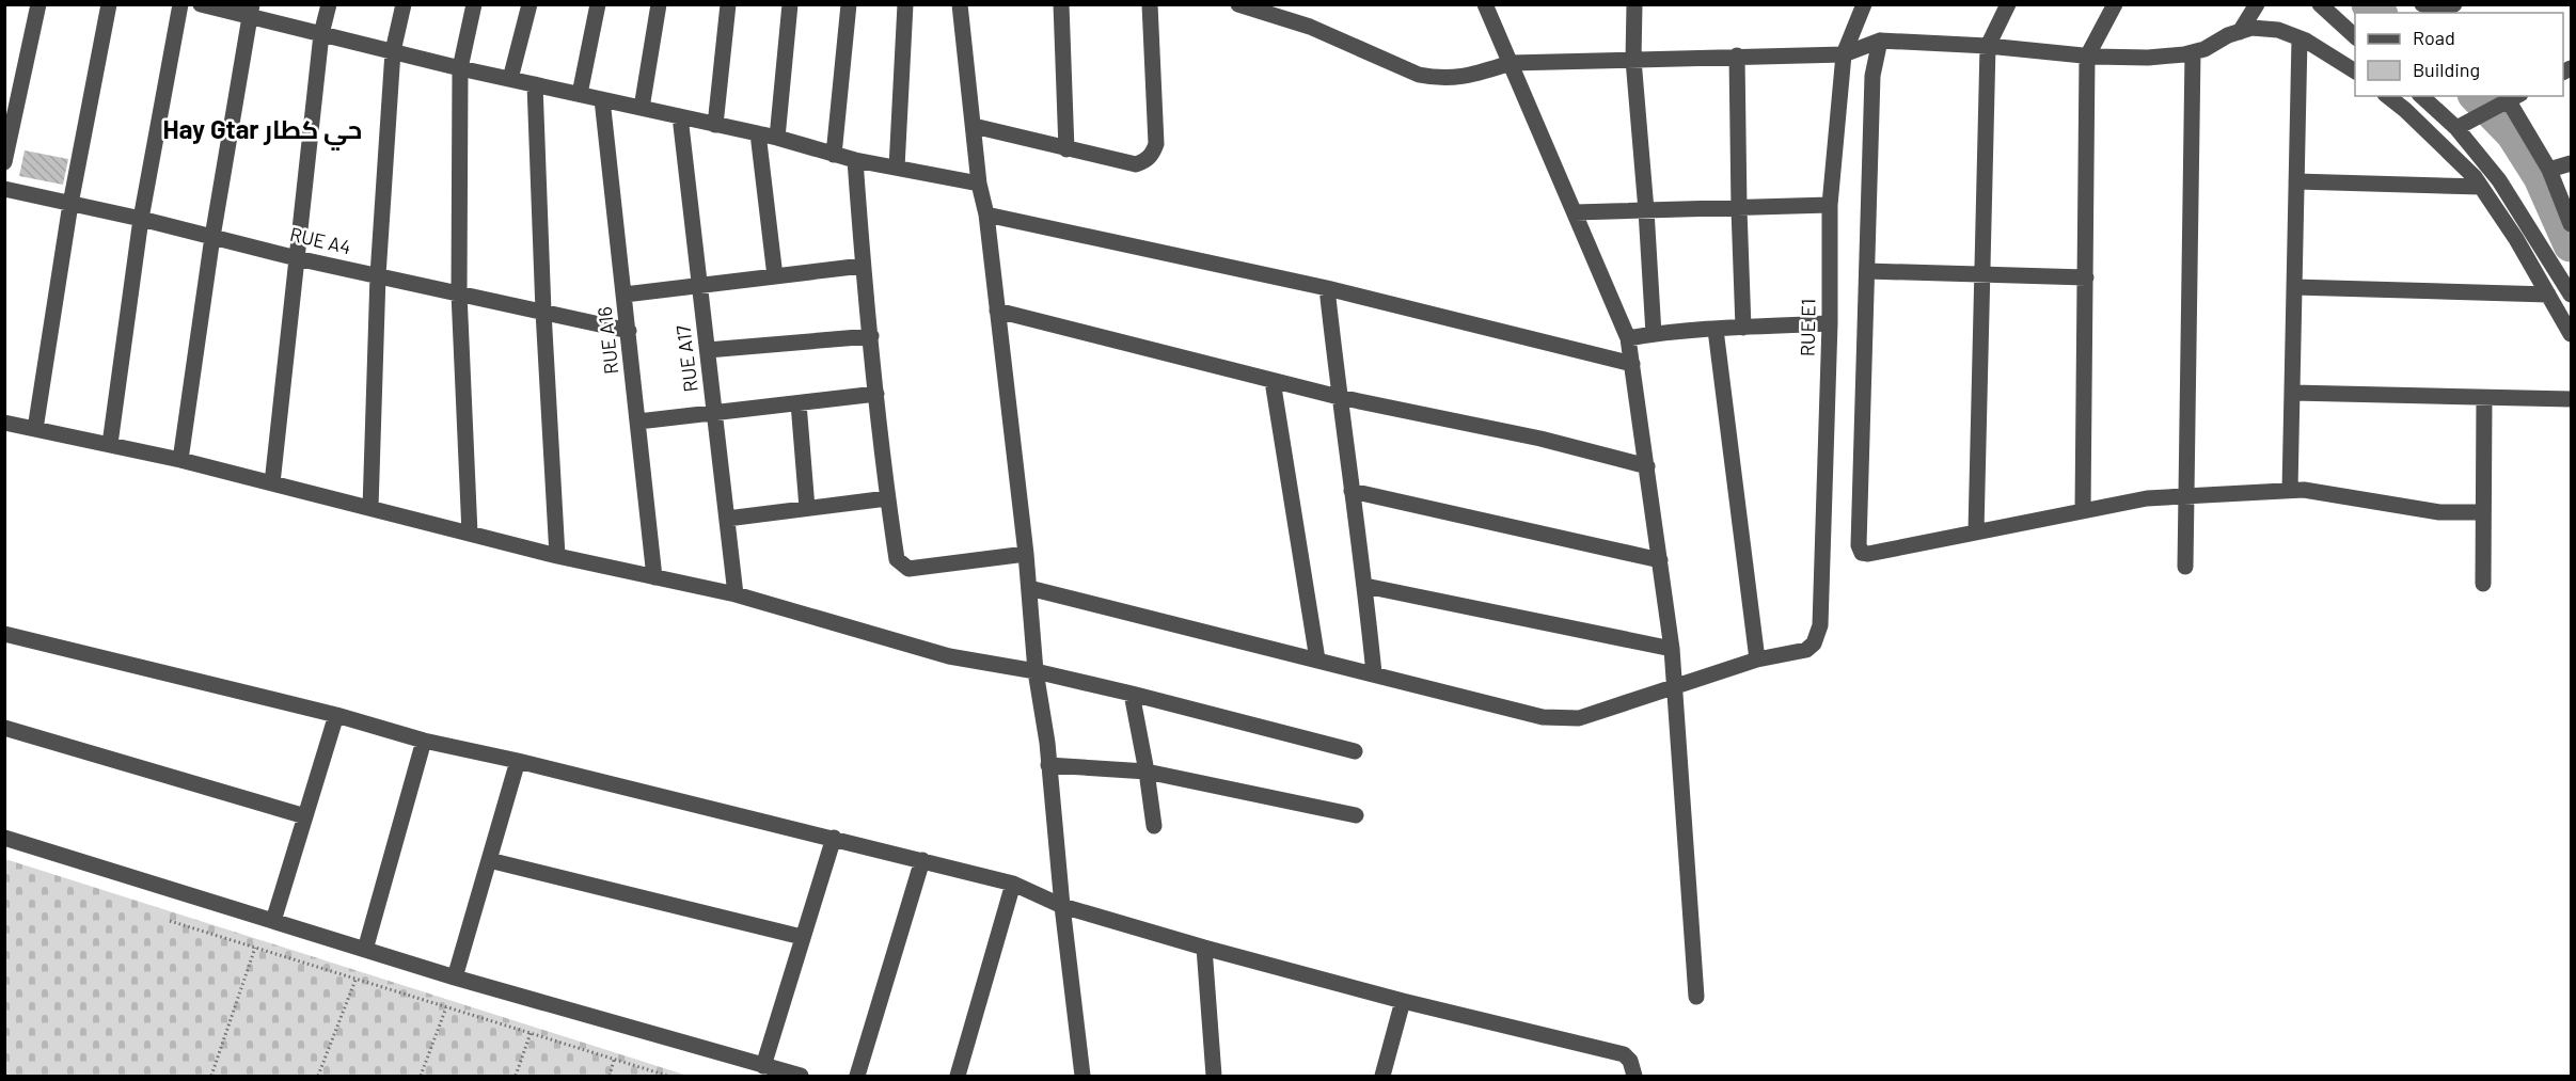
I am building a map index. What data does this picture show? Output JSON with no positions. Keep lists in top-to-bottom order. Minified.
{"streets":{"street":["RUE A4","RUE E1","RUE A16","RUE A17"]},"crossings":[["RUE A4","RUE A16"]],"districts":["Hay Gtar حي كطار"],"legend":["Road","Building"]}
